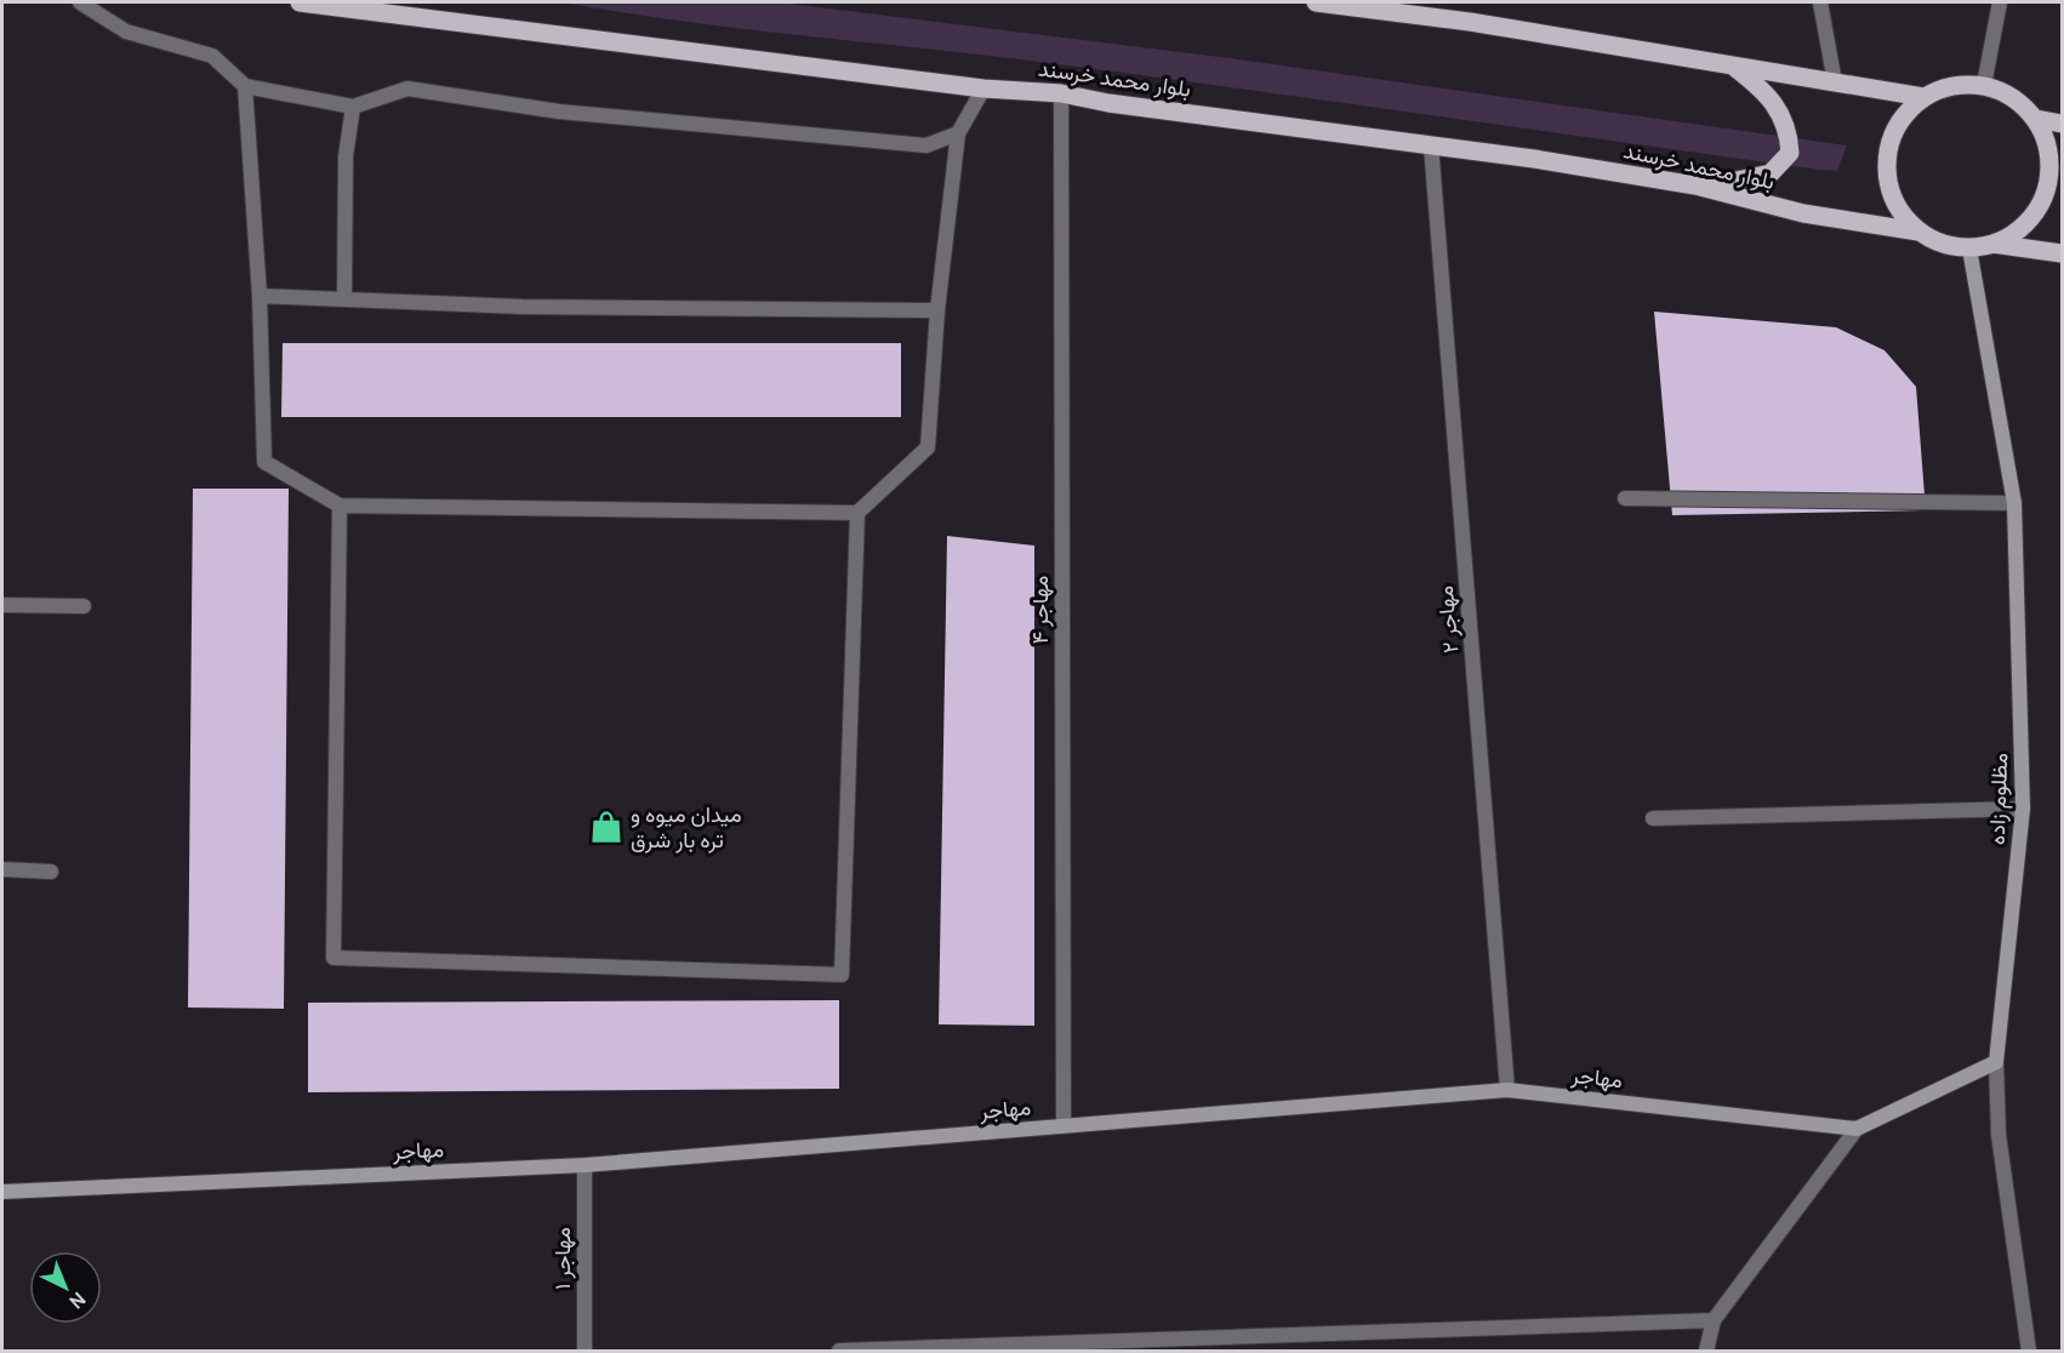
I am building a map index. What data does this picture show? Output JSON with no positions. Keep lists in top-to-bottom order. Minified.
{"streets":{"main road":["بلوار محمد خرسند"],"street":["مهاجر ۴","مهاجر ۲","مظلوم زاده","مهاجر","مهاجر ۱"]},"crossings":[["بلوار محمد خرسند","مهاجر ۴"],["بلوار محمد خرسند","مهاجر ۲"],["بلوار محمد خرسند","مظلوم زاده"],["مهاجر ۴","مهاجر"],["مهاجر ۲","مهاجر"],["مهاجر","مهاجر ۱"]],"places":{"shop":["میدان میوه و تره بار شرق"]},"north":"bottom right"}
